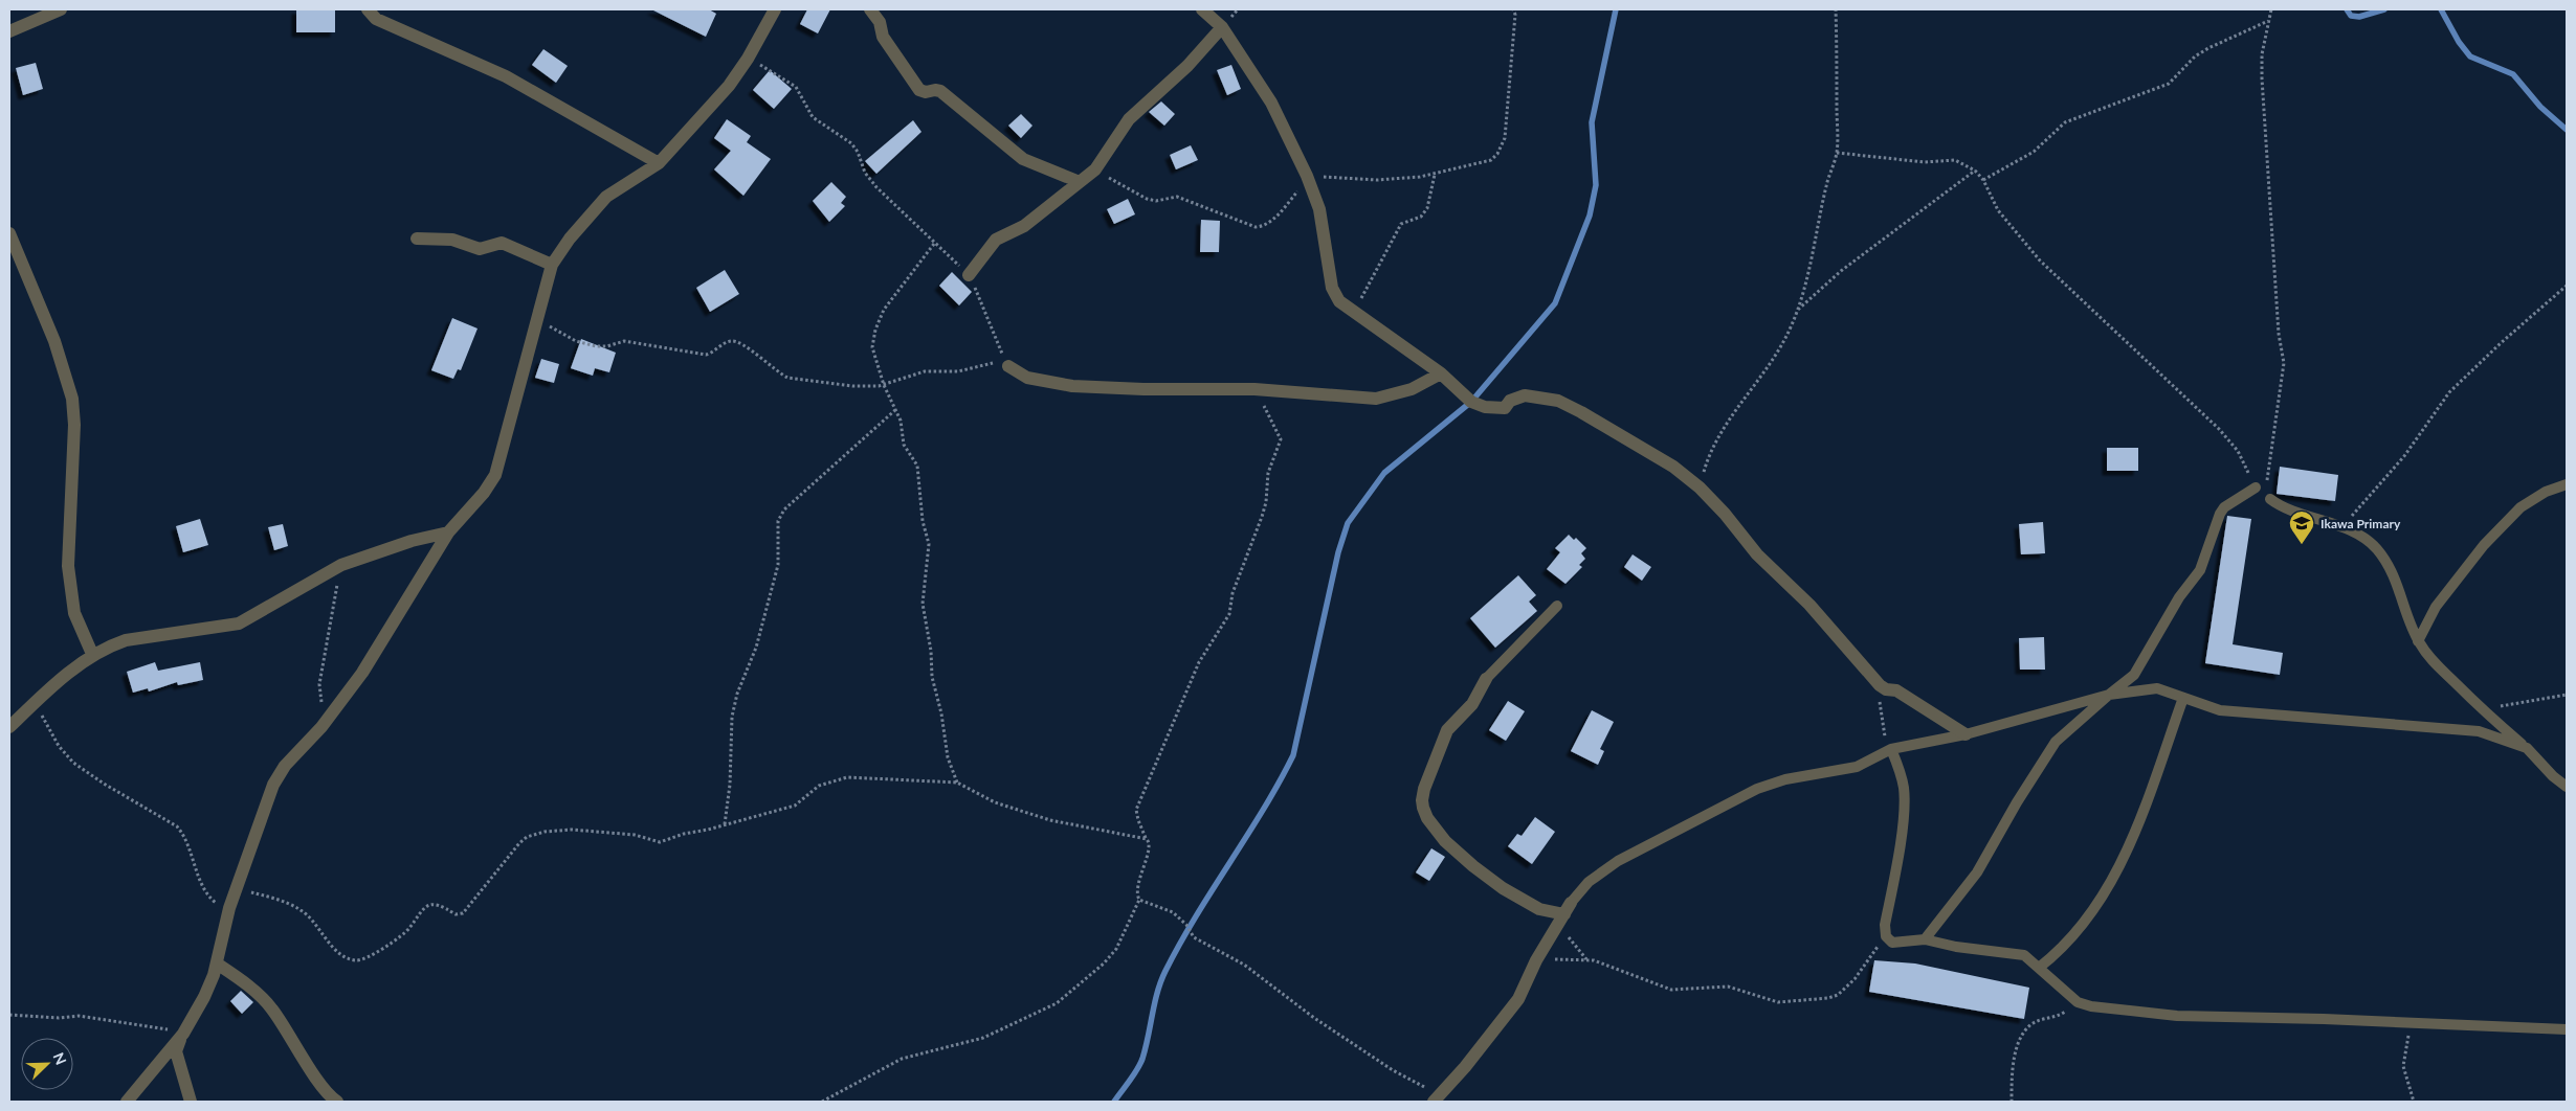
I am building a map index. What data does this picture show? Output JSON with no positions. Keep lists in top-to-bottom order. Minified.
{"places":{"school or university":["Ikawa Primary"]},"north":"top right"}
